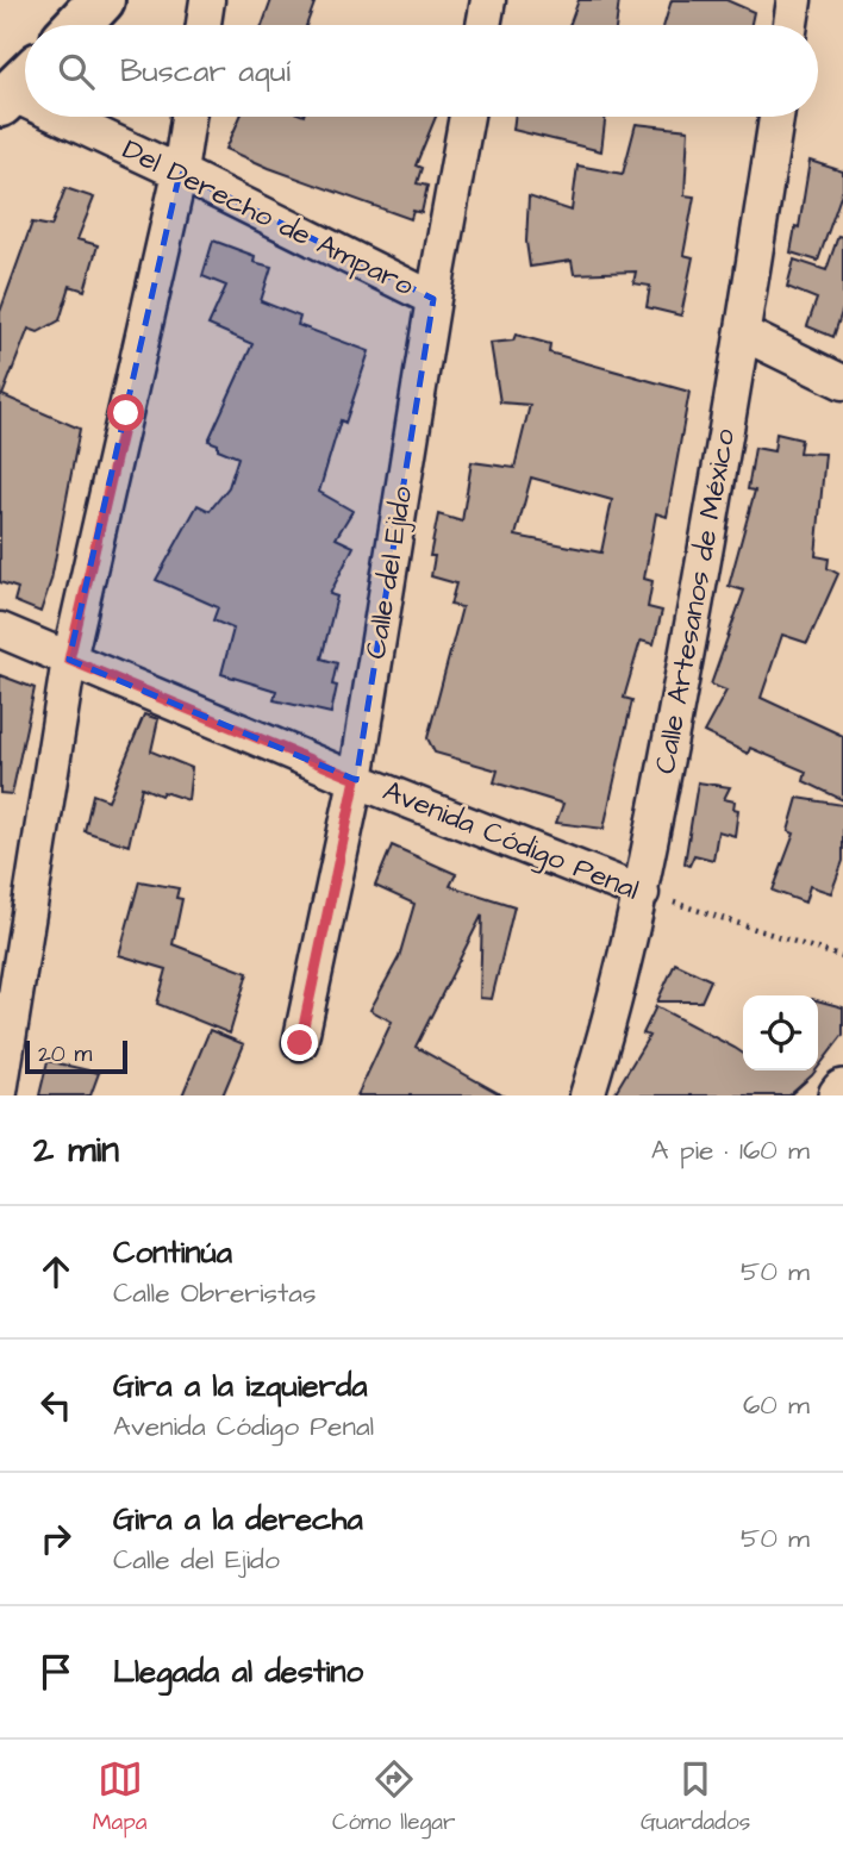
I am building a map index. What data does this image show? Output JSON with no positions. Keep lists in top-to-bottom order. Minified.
{"streets":{"street":["Del Derecho de Amparo","Calle del Ejido","Calle Artesanos de México","Avenida Código Penal"]},"crossings":[["Del Derecho de Amparo","Calle del Ejido"],["Calle del Ejido","Avenida Código Penal"],["Calle Artesanos de México","Avenida Código Penal"]],"scale_bar":"20 m","page":{"search":"Buscar aquí","scale":"20 m","heading":["2 min","A pie · 160 m"],"list":[["Continúa","Calle Obreristas","50 m"],["Gira a la izquierda","Avenida Código Penal","60 m"],["Gira a la derecha","Calle del Ejido","50 m"],"Llegada al destino"],"nav":["Mapa","Cómo llegar","Guardados"]}}
